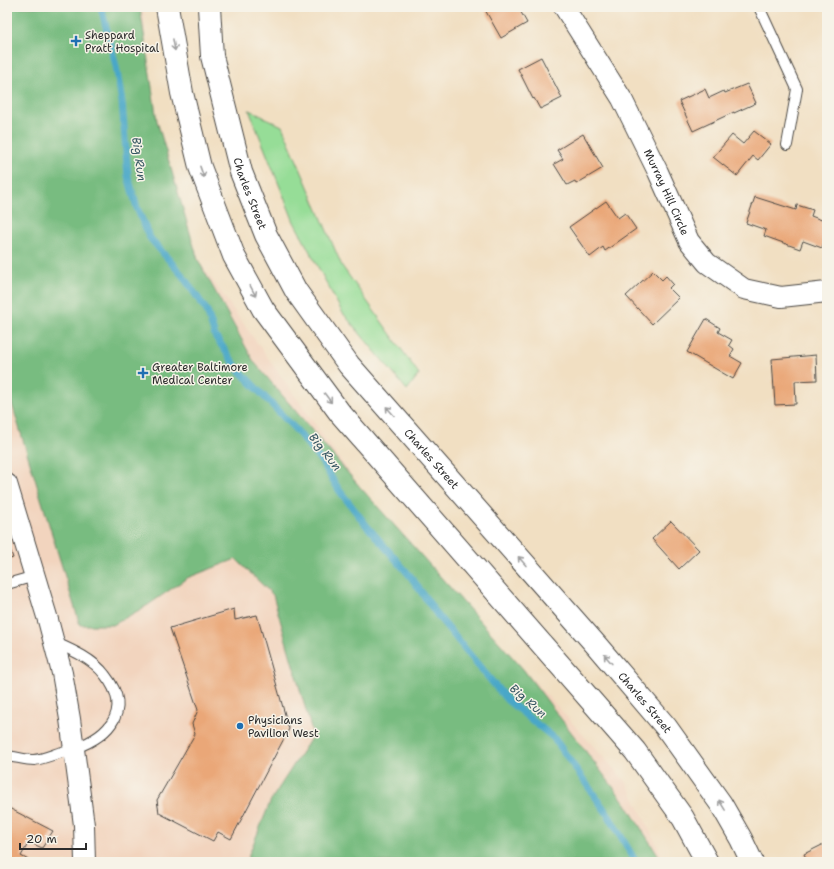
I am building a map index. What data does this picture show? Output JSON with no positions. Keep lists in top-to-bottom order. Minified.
{"streets":{"main road":["Charles Street"],"street":["Murray Hill Circle"]},"water":["Big Run"],"places":{"health":["Sheppard Pratt Hospital","Greater Baltimore Medical Center"],"other":["Physicians Pavilion West"]},"scale_bar":"20 m"}
